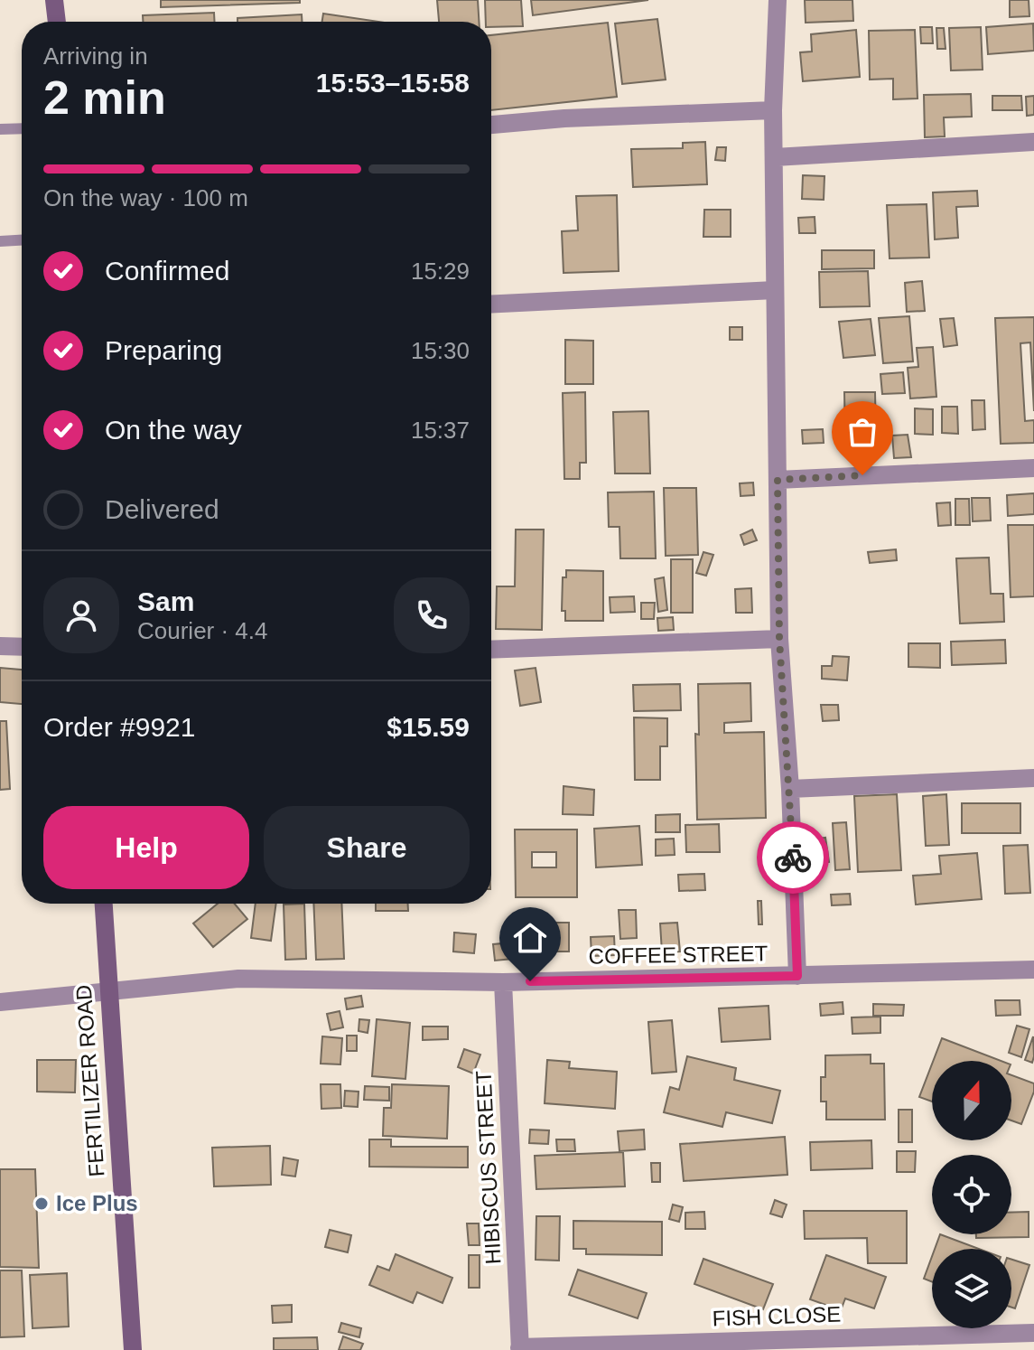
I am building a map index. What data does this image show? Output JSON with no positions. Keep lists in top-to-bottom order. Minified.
{"streets":{"street":["COFFEE STREET","FERTILIZER ROAD","HIBISCUS STREET","FISH CLOSE"]},"crossings":[["COFFEE STREET","FERTILIZER ROAD"],["COFFEE STREET","HIBISCUS STREET"],["HIBISCUS STREET","FISH CLOSE"]],"places":["Ice Plus"],"north":"top","page":{"heading":["2 min","Arriving in","15:53–15:58"],"panel":["Sam","Courier · 4.4","Order #9921","$15.59"],"bar":"On the way · 100 m","list":[["Confirmed","15:29"],["Preparing","15:30"],["On the way","15:37"],"Delivered"],"buttons":["Help","Share"]}}
